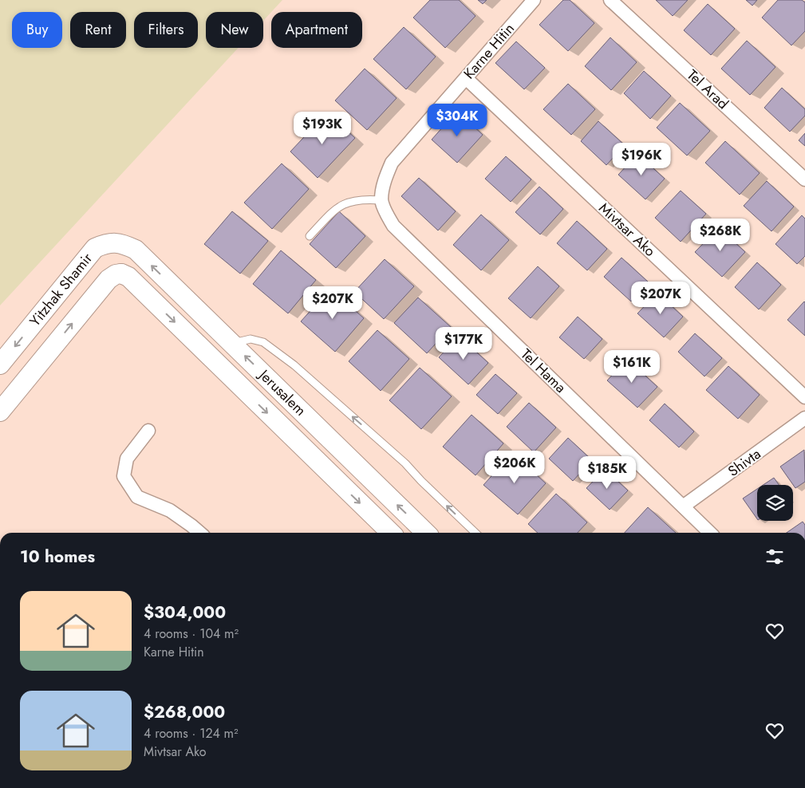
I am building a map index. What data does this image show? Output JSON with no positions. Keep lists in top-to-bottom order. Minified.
{"streets":{"main road":["Yitzhak Shamir","Jerusalem"],"street":["Karne Hitin","Tel Arad","Mivtsar Ako","Tel Hama","Shivta"]},"crossings":[["Karne Hitin","Mivtsar Ako"],["Karne Hitin","Tel Hama"],["Yitzhak Shamir","Jerusalem"],["Tel Hama","Shivta"]],"page":{"chip":["Buy","Rent","Filters","New","Apartment"],"price":["$304K","$193K","$196K","$268K","$207K","$207K","$177K","$161K","$206K","$185K"],"heading":"10 homes","list":[{"name":"$304,000","note":"4 rooms · 104 m² · Karne Hitin"},{"name":"$268,000","note":"4 rooms · 124 m² · Mivtsar Ako"}]}}
